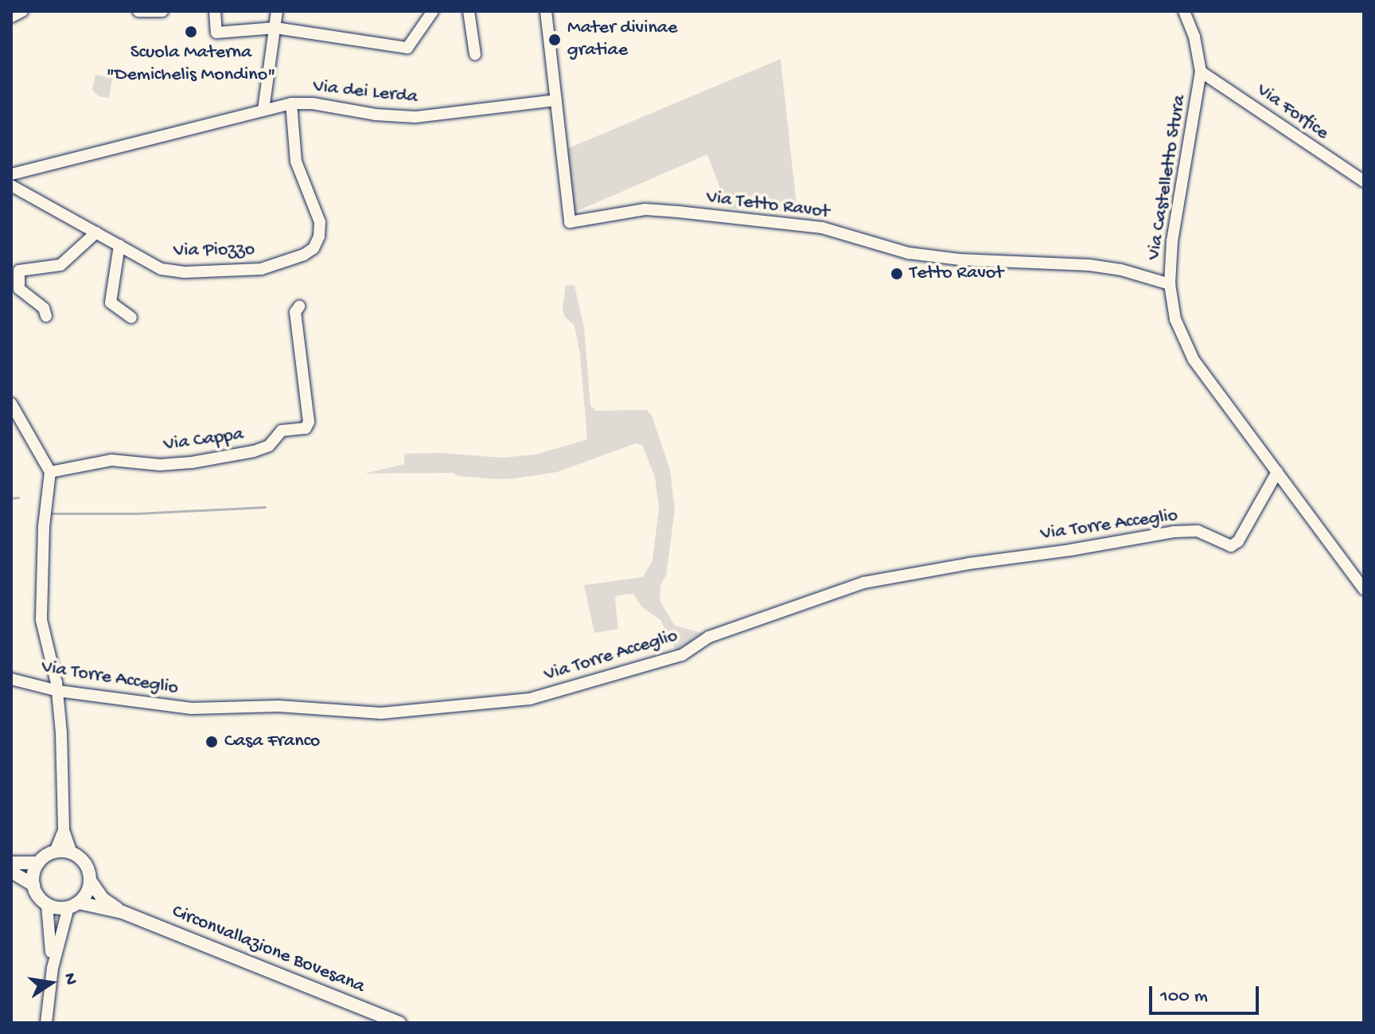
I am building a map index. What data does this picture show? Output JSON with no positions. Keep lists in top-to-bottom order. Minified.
{"streets":{"main road":["Circonvallazione Bovesana"],"street":["Via dei Lerda","Via Forfice","Via Castelletto Stura","Via Tetto Ravot","Via Piozzo","Via Cappa","Via Torre Acceglio"]},"crossings":[["Via dei Lerda","Via Tetto Ravot"],["Via dei Lerda","Via Piozzo"],["Via Forfice","Via Castelletto Stura"],["Via Castelletto Stura","Via Tetto Ravot"],["Via Castelletto Stura","Via Torre Acceglio"]],"places":["Scuola Materna \"Demichelis Mondino\"","Mater divinae gratiae","Tetto Ravot","Casa Franco"],"scale_bar":"100 m","north":"right"}
